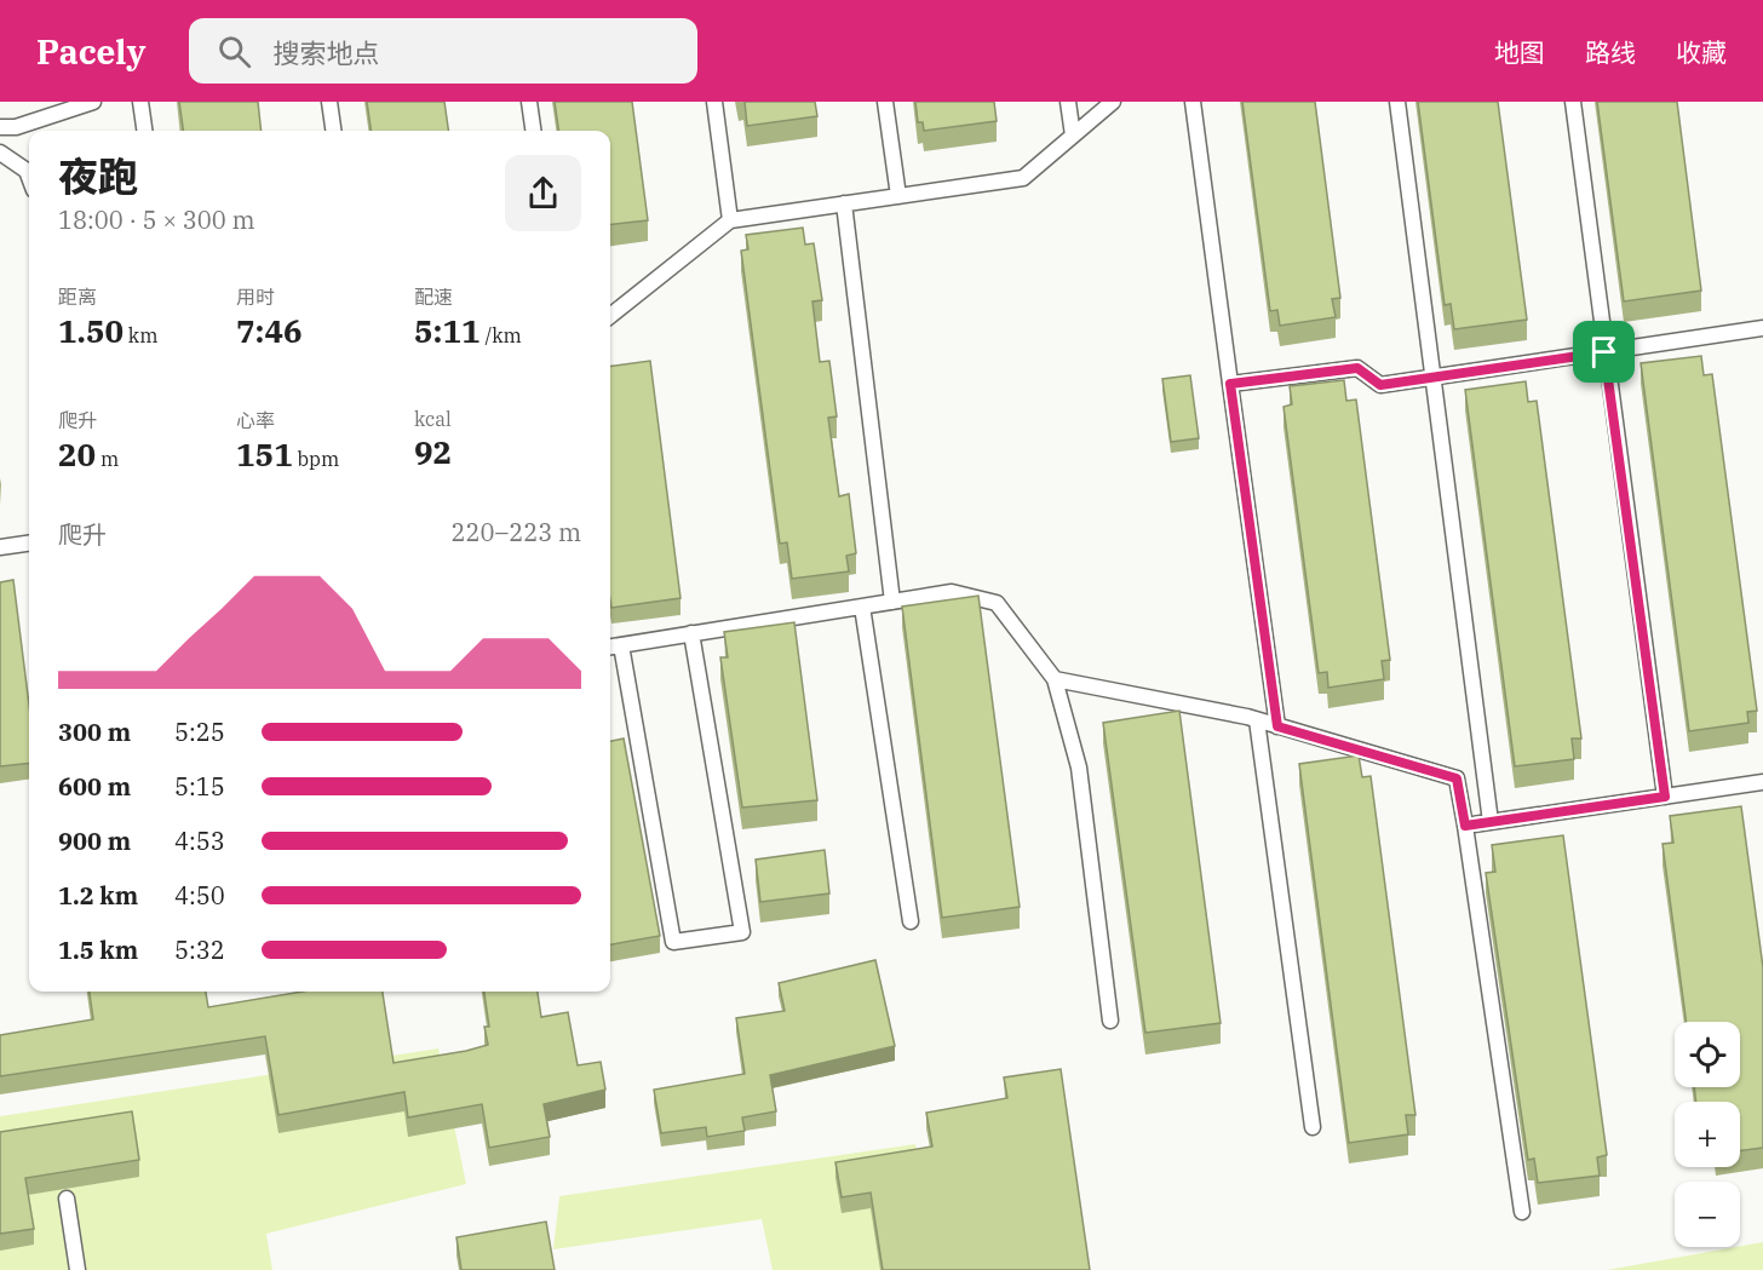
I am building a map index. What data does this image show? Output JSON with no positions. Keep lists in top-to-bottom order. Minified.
{"page":{"header":"Pacely","search":"搜索地点","nav":["地图","路线","收藏"],"heading":["夜跑","18:00 · 5 × 300 m"],"stats":[["距离","1.50 km"],["用时","7:46"],["配速","5:11 /km"],["爬升","20 m"],["心率","151 bpm"],["kcal","92"]],"chart":["爬升","220–223 m"],"list":[{"name":"300 m","note":"5:25"},{"name":"600 m","note":"5:15"},{"name":"900 m","note":"4:53"},{"name":"1.2 km","note":"4:50"},{"name":"1.5 km","note":"5:32"}],"map_buttons":["+","−"]}}
